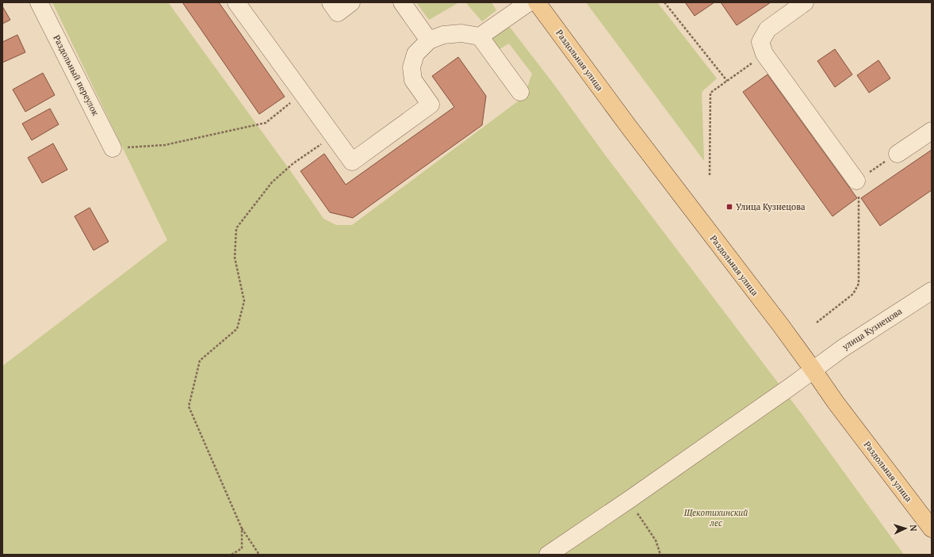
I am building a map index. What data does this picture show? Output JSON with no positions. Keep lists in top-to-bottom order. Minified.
{"streets":{"main road":["Раздольная улица"],"street":["Раздольный переулок","улица Кузнецова"]},"crossings":[["Раздольная улица","улица Кузнецова"]],"parks":["Щекотихинский лес"],"places":{"transit":["Улица Кузнецова"]},"north":"right"}
